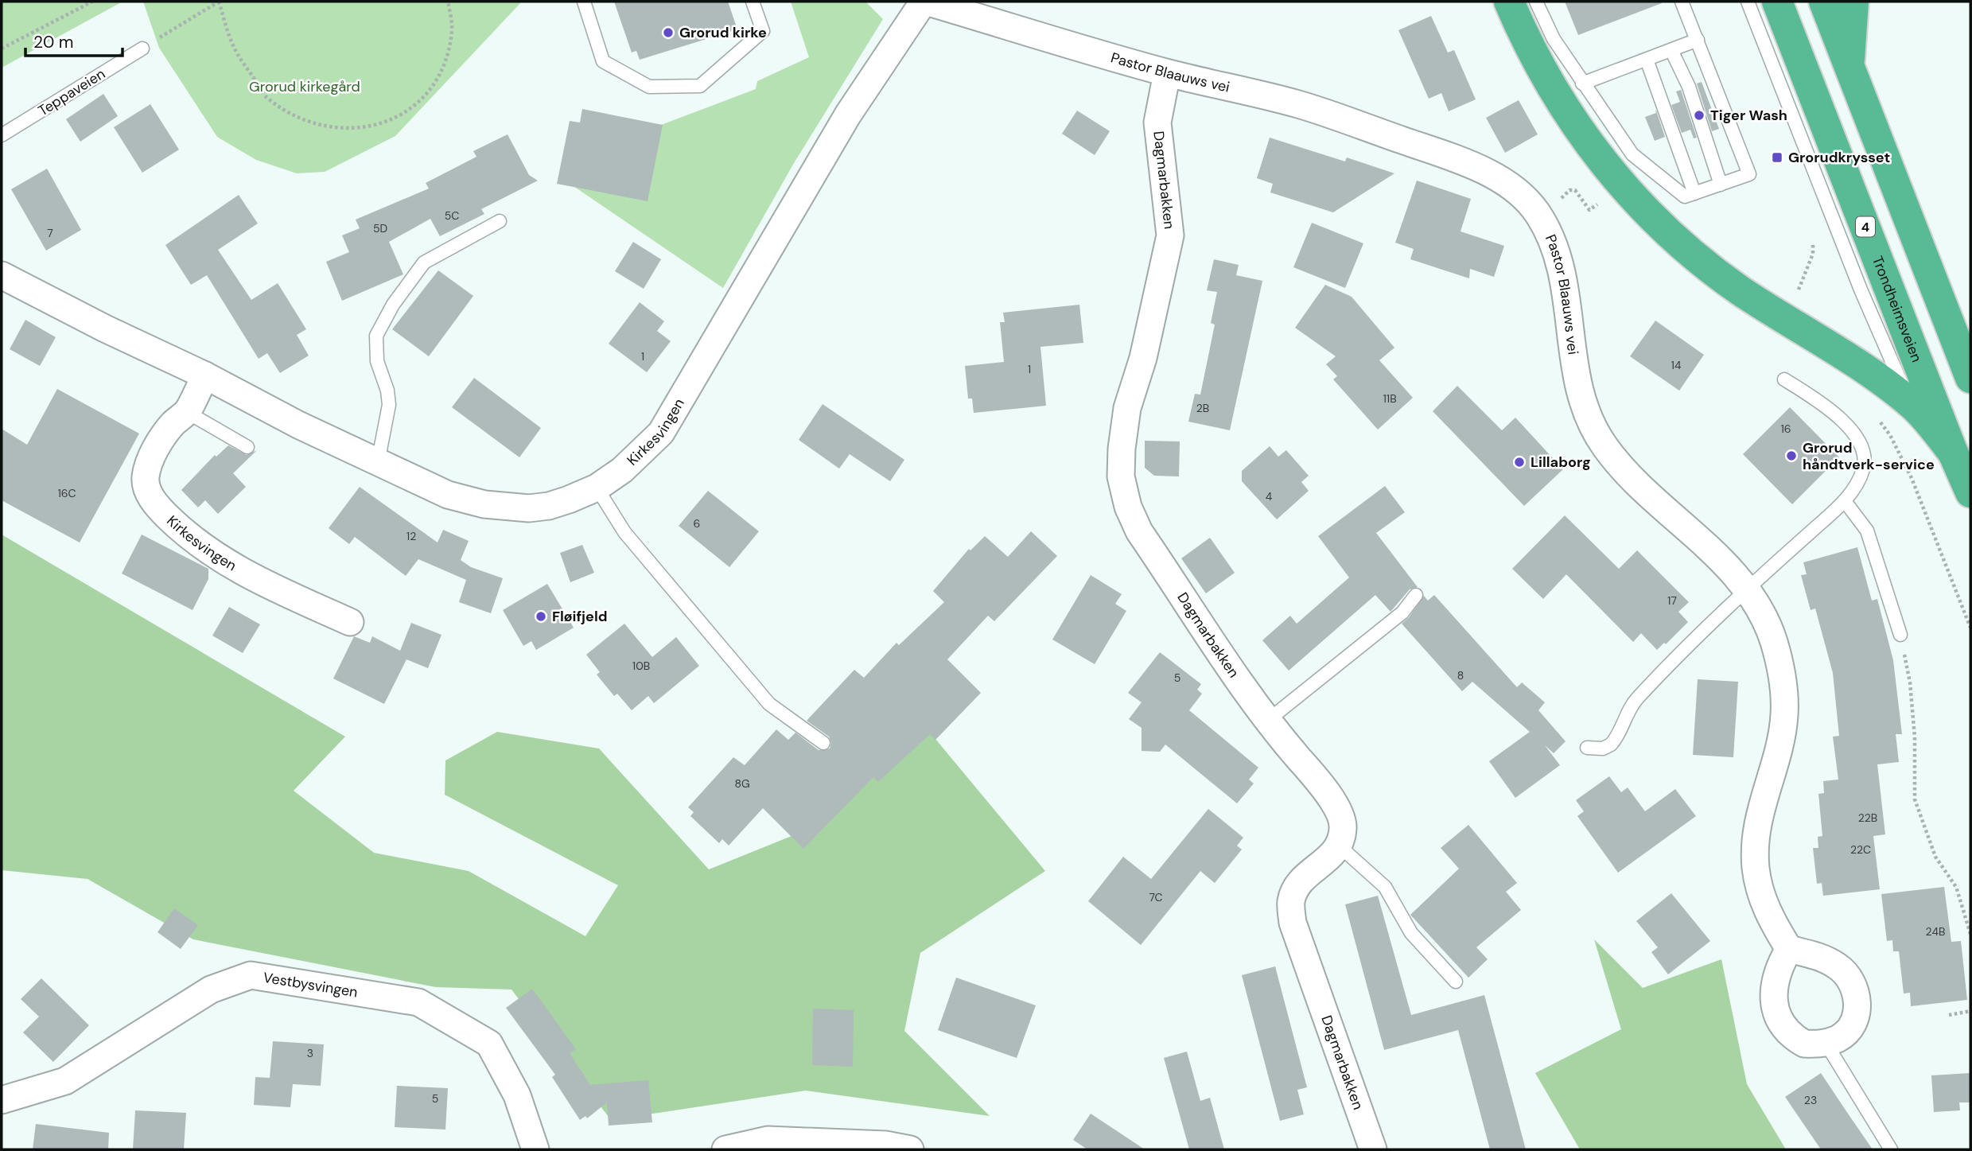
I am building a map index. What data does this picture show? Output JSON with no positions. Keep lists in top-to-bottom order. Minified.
{"streets":{"highway":["4","Trondheimsveien"],"street":["Pastor Blaauws vei","Dagmarbakken","Kirkesvingen","Vestbysvingen"],"lane":["Teppaveien"]},"crossings":[["Pastor Blaauws vei","Dagmarbakken"],["Pastor Blaauws vei","Kirkesvingen"]],"parks":["Grorud kirkegård"],"places":{"other":["Grorud kirke","Tiger Wash","Grorud håndtverk-service","Lillaborg","Fløifjeld"],"transit":["Grorudkrysset"]},"house_numbers":["5C","5D","7","1","14","1","11B","2B","16","16C","4","6","12","17","10B","8","5","8G","22B","22C","7C","24B","3","5","23"],"scale_bar":"20 m"}
